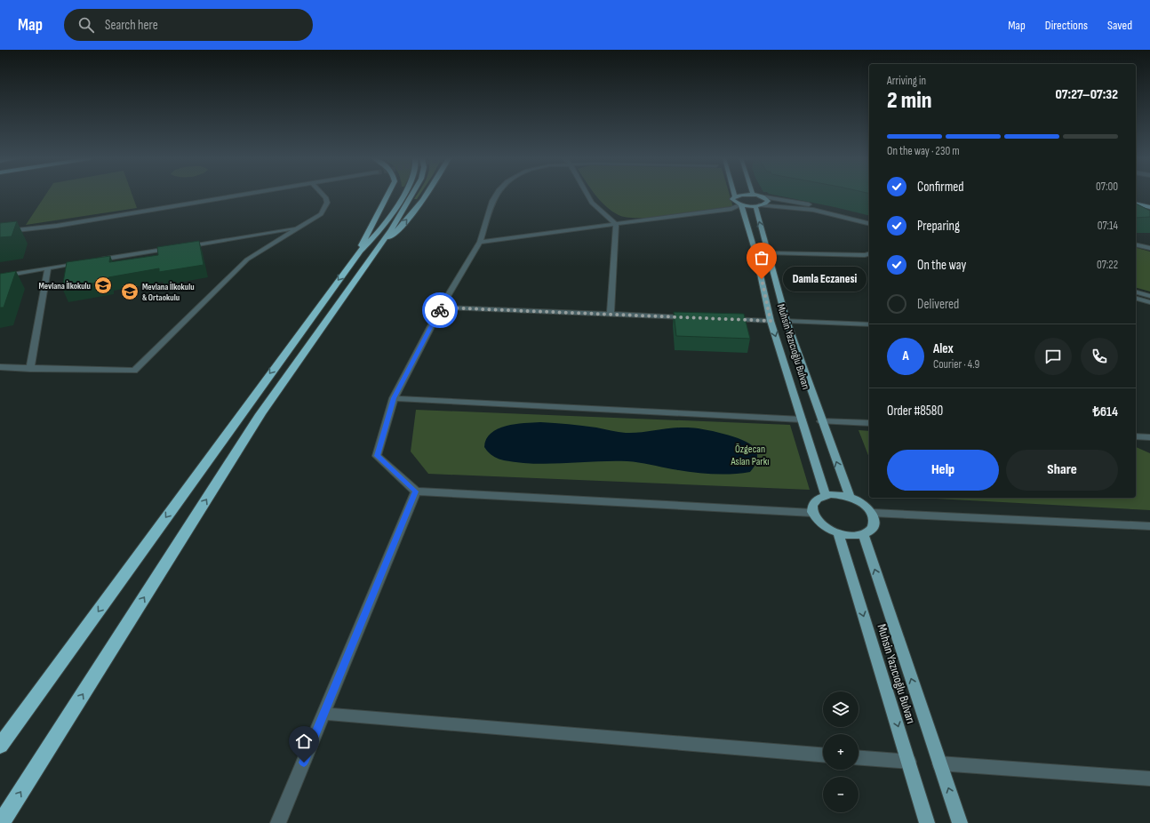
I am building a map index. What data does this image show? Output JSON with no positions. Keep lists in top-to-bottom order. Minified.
{"streets":{"main road":["Muhsin Yazıcıoğlu Bulvarı"]},"parks":["Özgecan Aslan Parkı"],"places":{"other":["Damla Eczanesi"],"school or university":["Mevlana İlkokulu","Mevlana İlkokulu & Ortaokulu"]},"page":{"header":"Map","search":"Search here","nav":["Map","Directions","Saved"],"heading":["2 min","Arriving in","07:27–07:32"],"panel":["Alex","Courier · 4.9","Order #8580","₺614"],"bar":"On the way · 230 m","list":[["Confirmed","07:00"],["Preparing","07:14"],["On the way","07:22"],"Delivered"],"bubble":"Damla Eczanesi","round":"A","buttons":["Help","Share"],"map_buttons":["+","−"]}}
